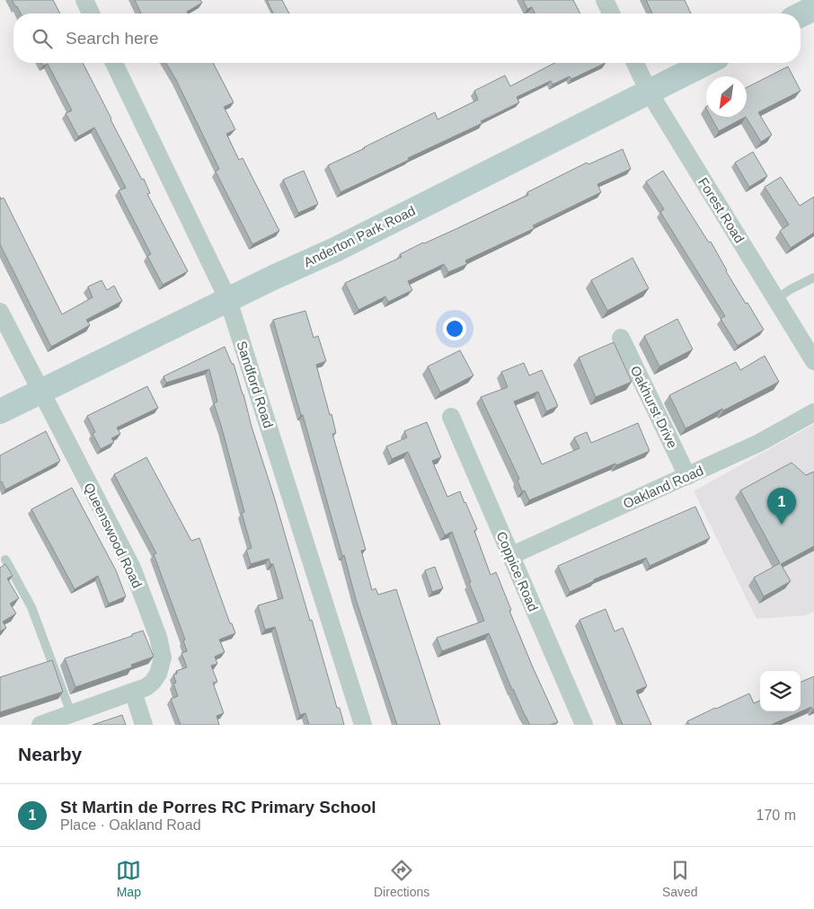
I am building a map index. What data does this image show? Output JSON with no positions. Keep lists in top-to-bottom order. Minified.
{"streets":{"street":["Forest Road","Anderton Park Road","Sandford Road","Oakhurst Drive","Oakland Road","Queenswood Road","Coppice Road"]},"crossings":[["Forest Road","Anderton Park Road"],["Anderton Park Road","Sandford Road"],["Anderton Park Road","Queenswood Road"],["Oakhurst Drive","Oakland Road"],["Oakland Road","Coppice Road"]],"north":"bottom left","page":{"search":"Search here","pins":"1","heading":"Nearby","list":[{"mark":"1","name":"St Martin de Porres RC Primary School","note":"Place · Oakland Road","value":"170 m"}],"nav":["Map","Directions","Saved"]}}
